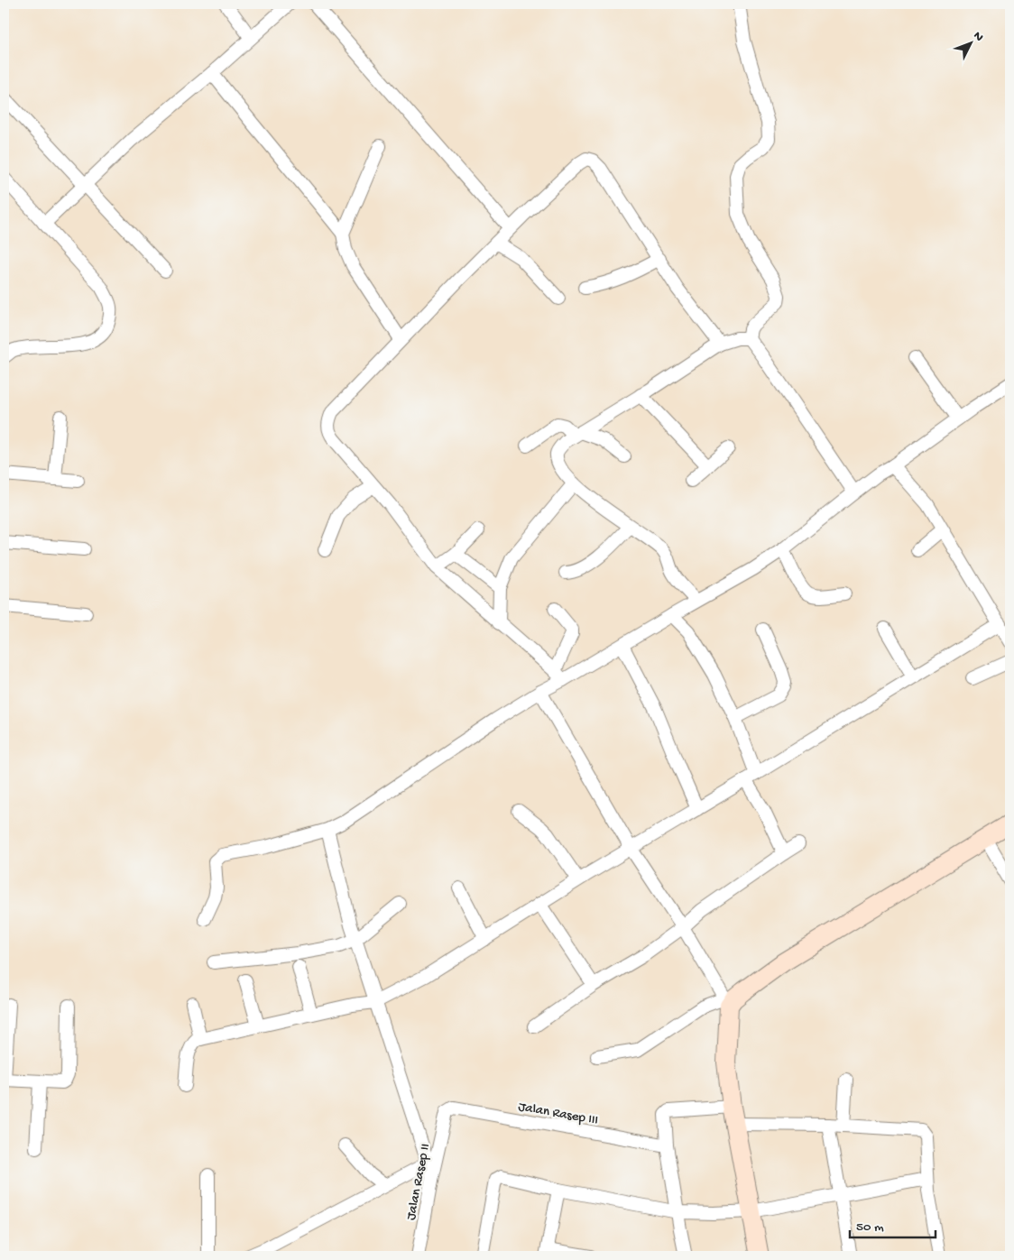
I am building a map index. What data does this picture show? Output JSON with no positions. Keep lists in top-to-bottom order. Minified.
{"streets":{"street":["Jalan Rasep III","Jalan Rasep II"]},"crossings":[["Jalan Rasep III","Jalan Rasep II"]],"scale_bar":"50 m","north":"top right"}
